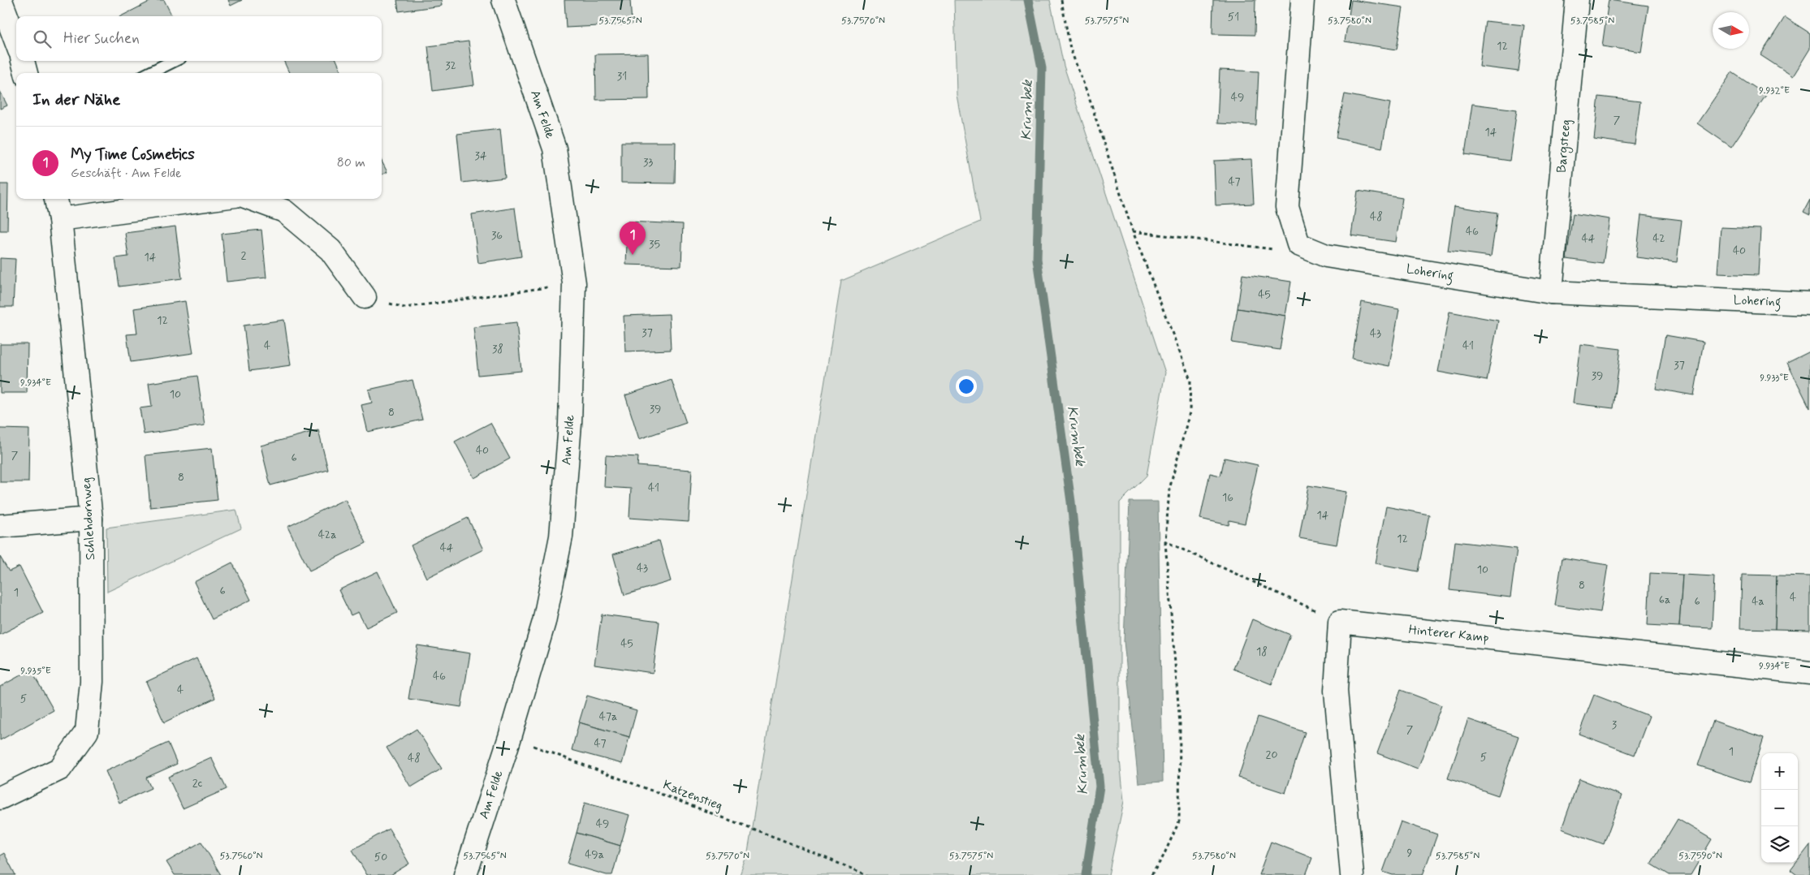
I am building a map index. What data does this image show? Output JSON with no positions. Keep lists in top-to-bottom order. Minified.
{"streets":{"street":["Am Felde","Bargsteeg","Lohering","Schlehdornweg","Hinterer Kamp"],"path":["Katzenstieg"]},"crossings":[["Am Felde","Katzenstieg"],["Bargsteeg","Lohering"]],"water":["Krumbek"],"house_numbers":["51","12","32","31","49","7","14","34","33","47","48","46","36","44","42","35","40","2","14","45","12","37","43","4","41","38","37","39","10","39","8","40","7","6","8","41","16","14","42a","12","44","43","10","8","6","1","4","6a","6","4a","45","18","46","4","5","47a","3","7","47","1","20","5","48","2c","49","9","49a","50"],"north":"right","page":{"search":"Hier suchen","heading":"In der Nähe","list":[{"mark":"1","name":"My Time Cosmetics","note":"Geschäft · Am Felde","value":"80 m"}],"pins":"1","map_buttons":["+","−"]},"coordinates":["53.7565°N","53.7570°N","53.7575°N","53.7580°N","53.7585°N","9.932°E","9.933°E","9.934°E","9.935°E","53.7560°N","53.7590°N"]}
